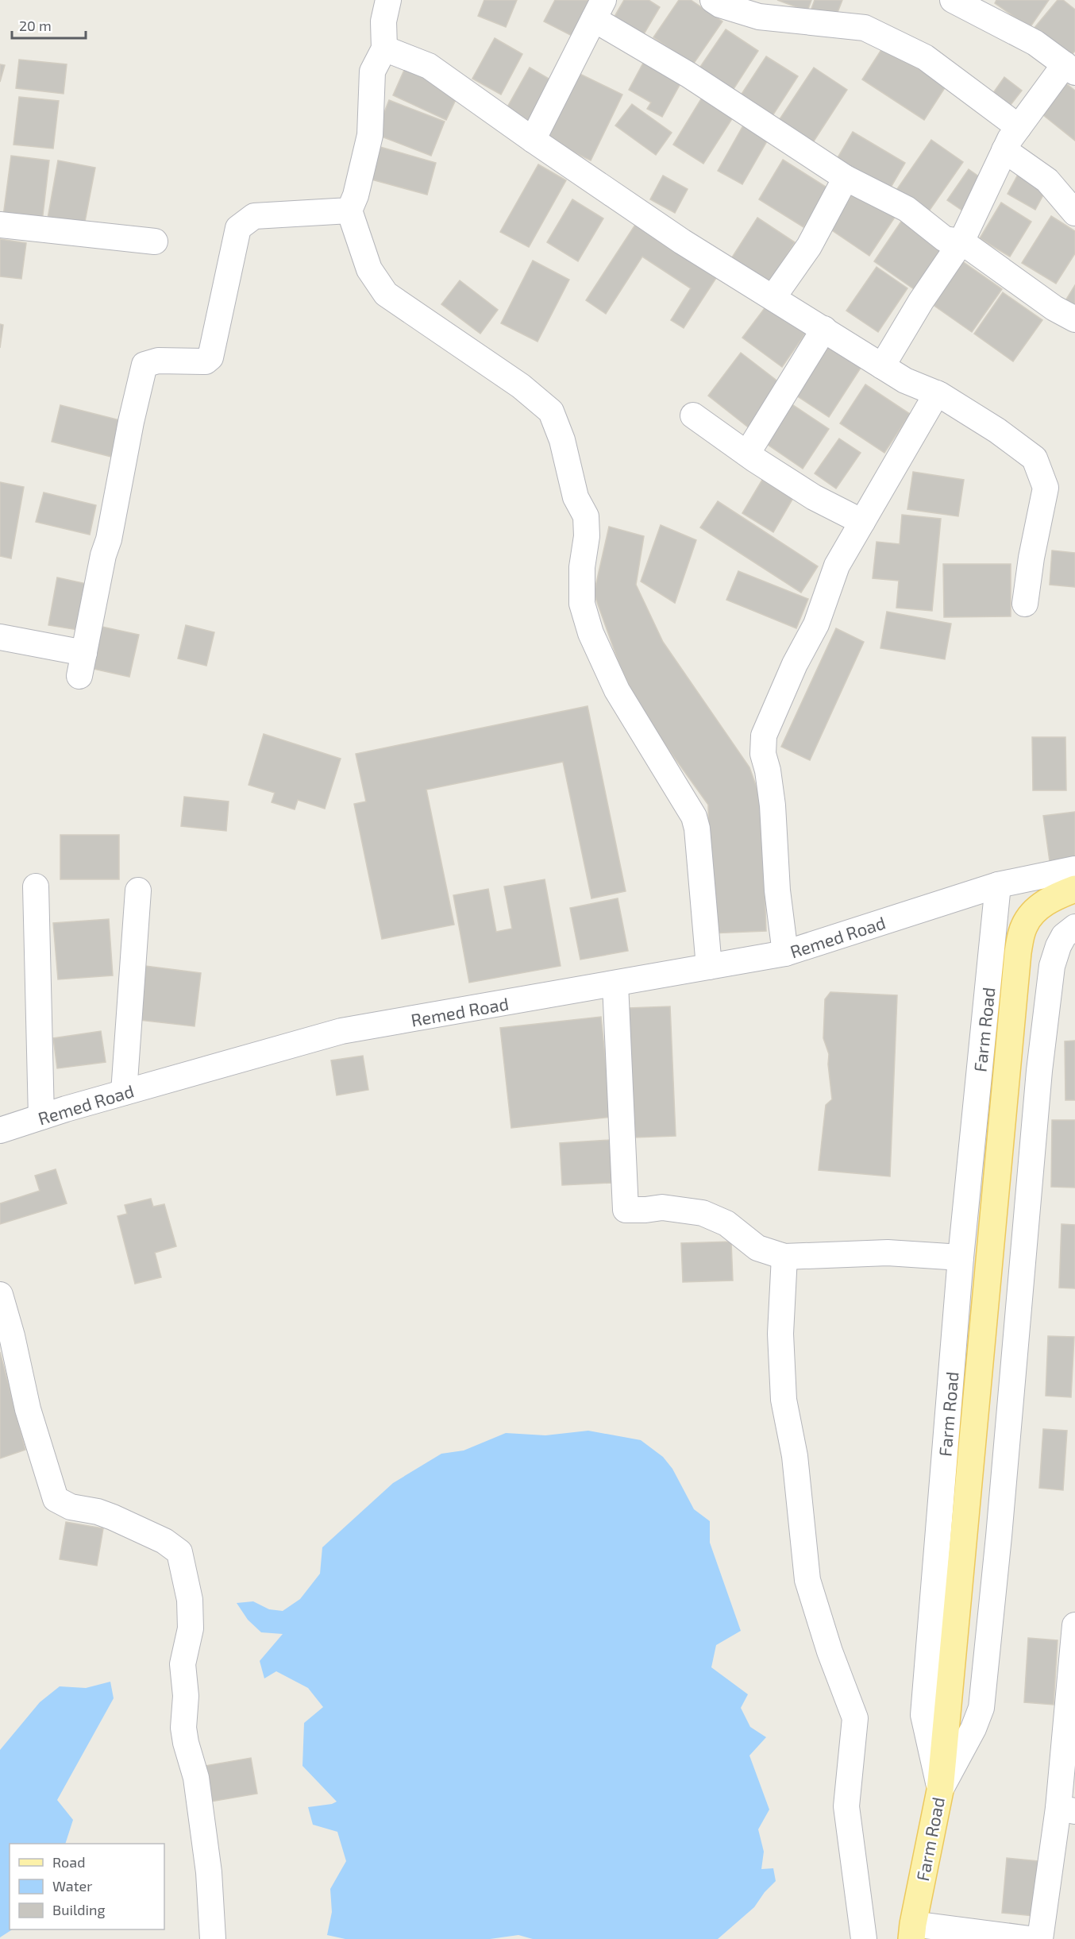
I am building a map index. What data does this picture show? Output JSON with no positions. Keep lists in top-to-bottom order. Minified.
{"streets":{"main road":["Farm Road"],"street":["Remed Road"]},"crossings":[["Remed Road","Farm Road"]],"legend":["Road","Water","Building"],"scale_bar":"20 m"}
